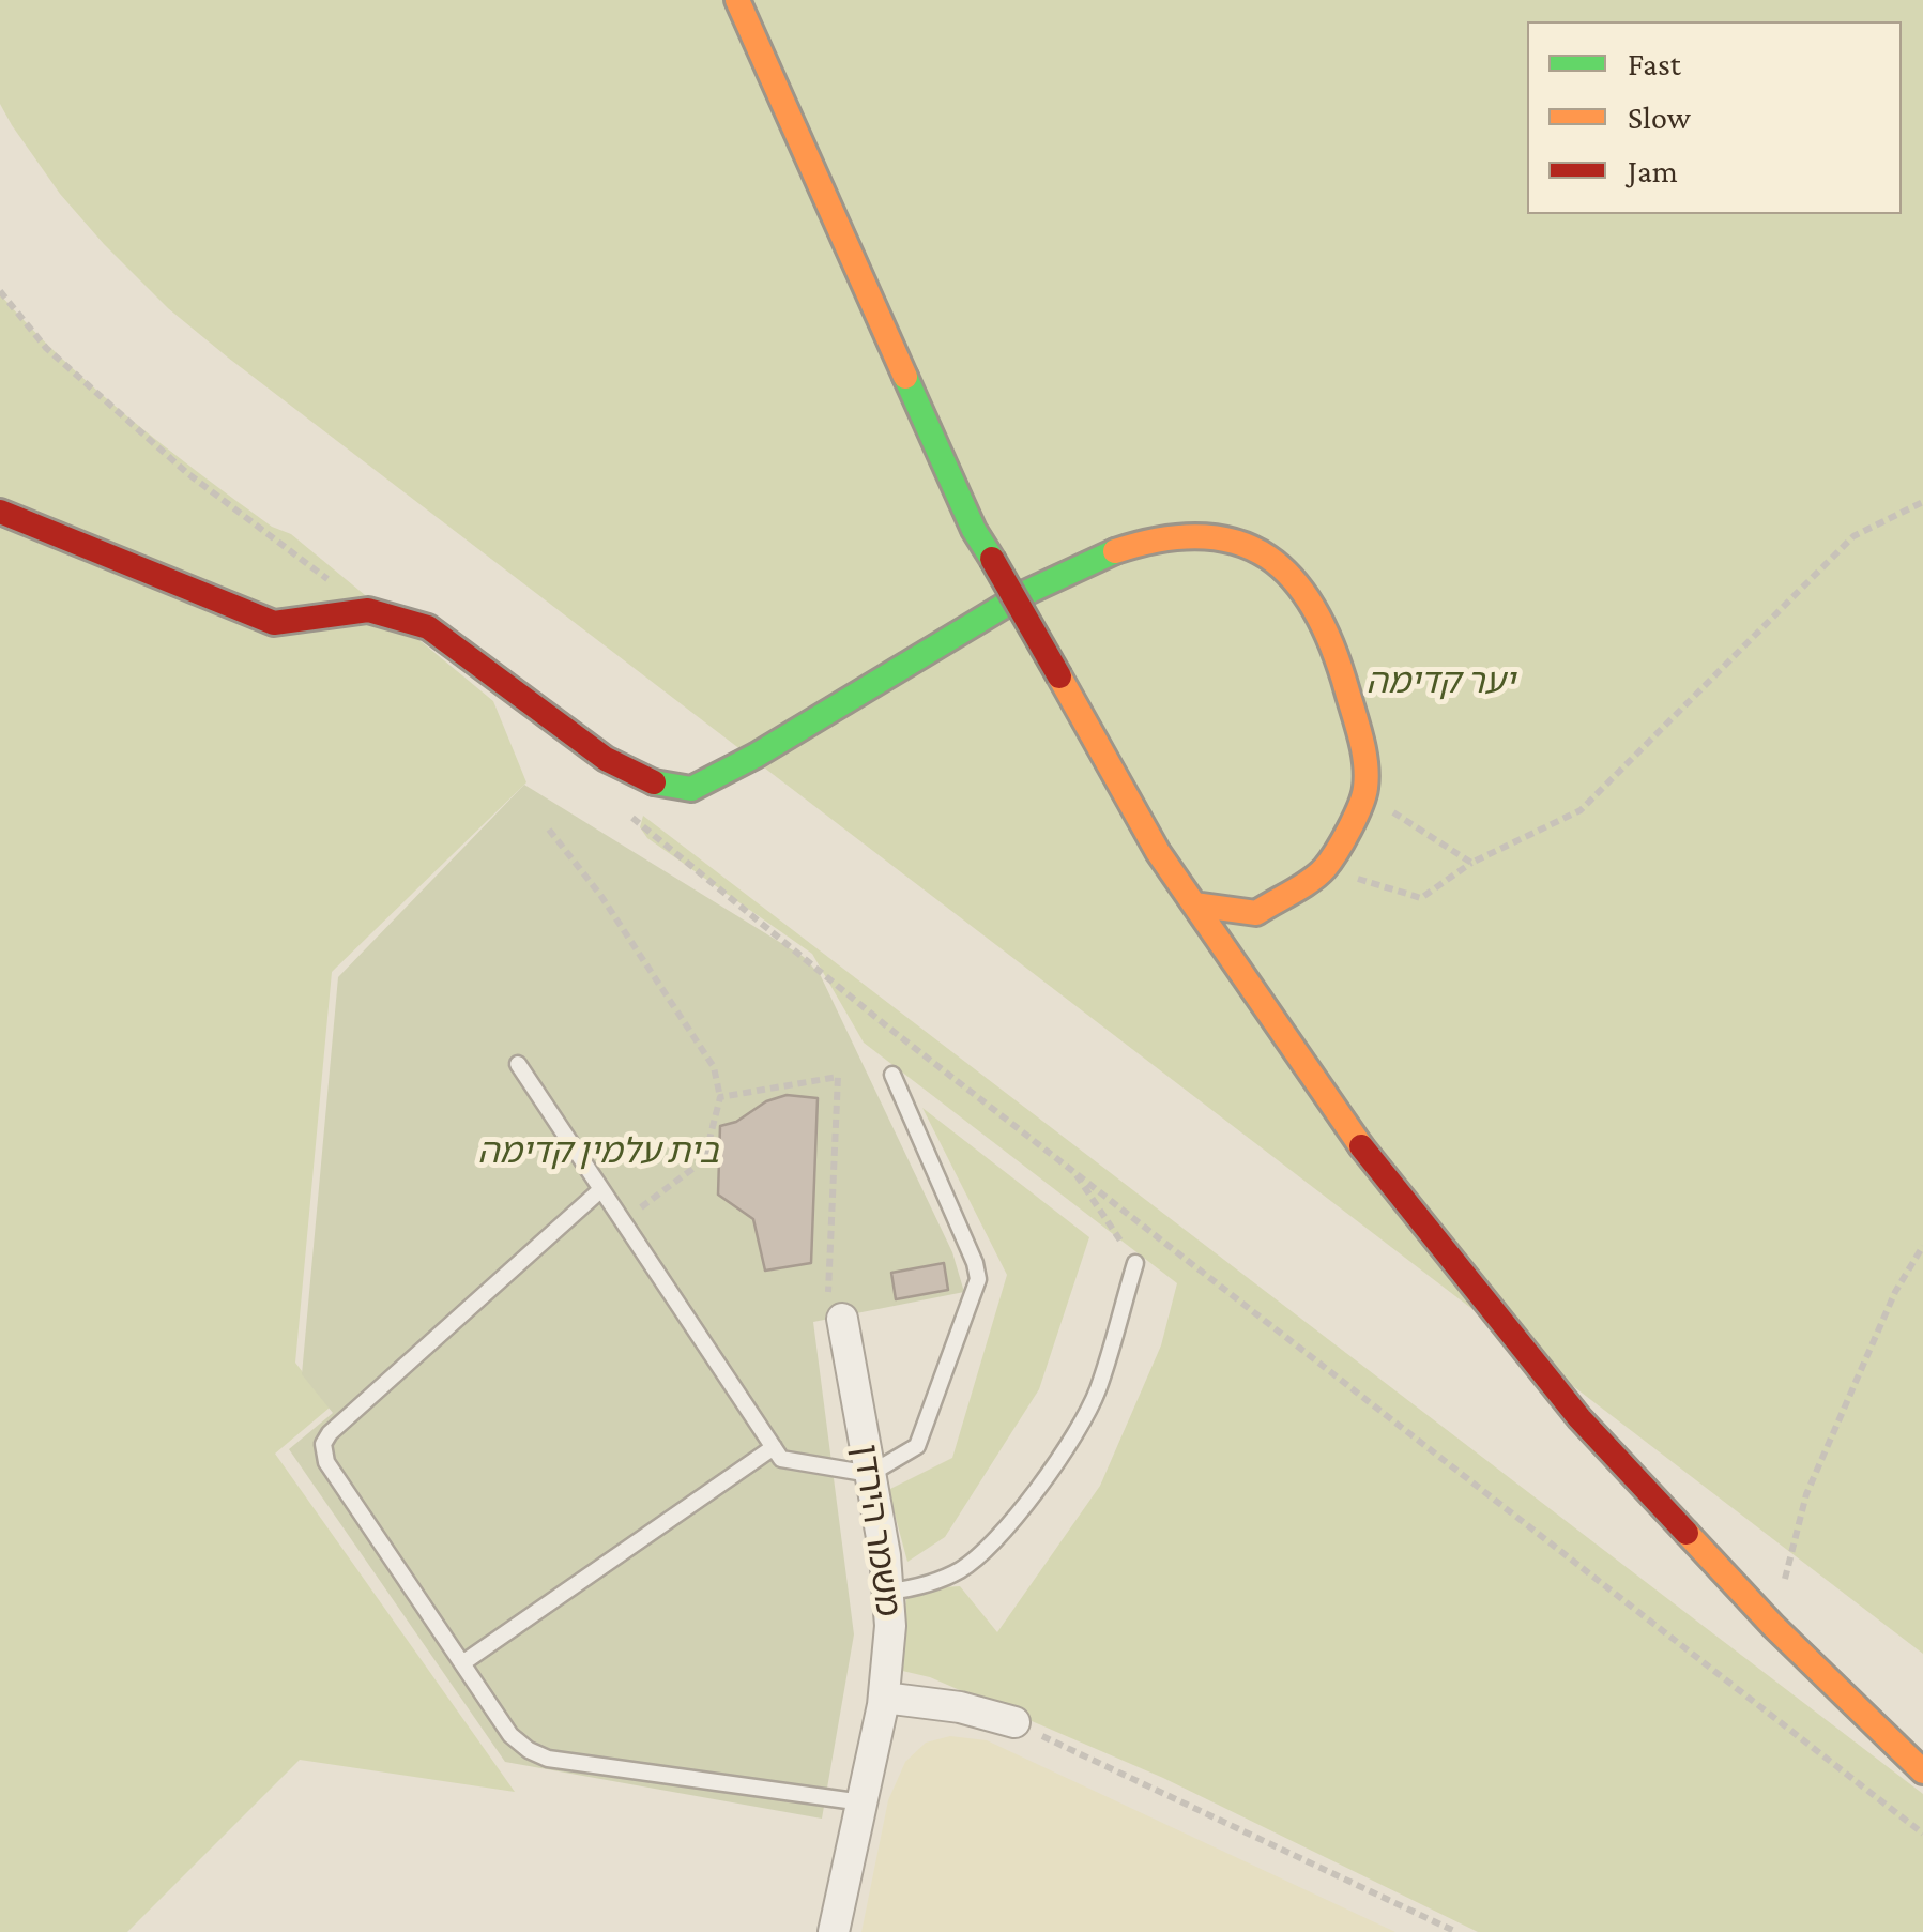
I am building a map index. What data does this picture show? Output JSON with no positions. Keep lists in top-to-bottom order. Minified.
{"streets":{"street":["משמר הירדן"]},"parks":["יער קדימה","בית עלמין קדימה"],"legend":["Fast","Slow","Jam"]}
